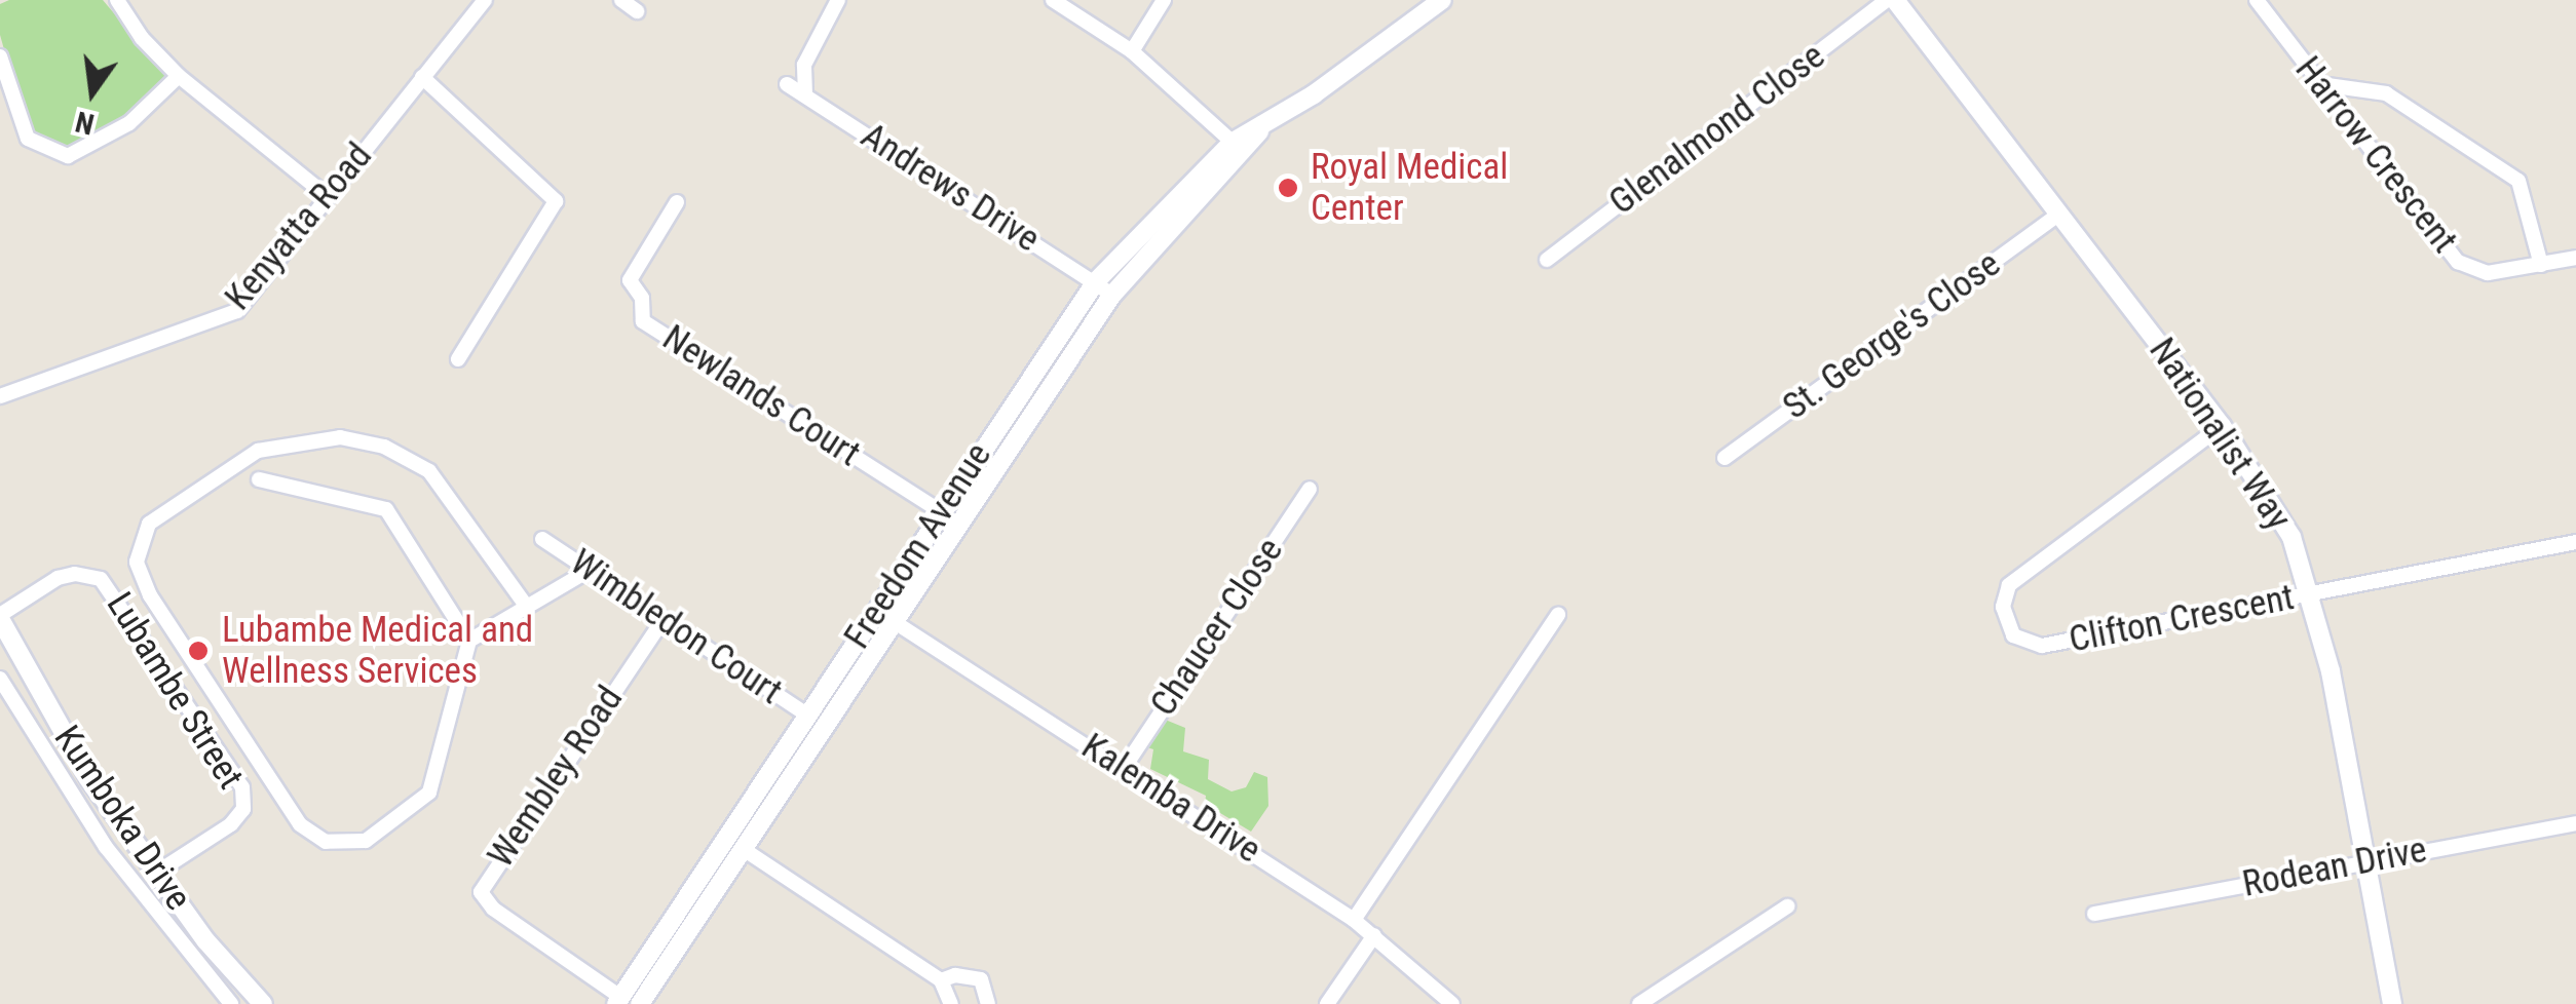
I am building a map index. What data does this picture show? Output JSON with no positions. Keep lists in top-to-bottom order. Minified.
{"streets":{"main road":["Nationalist Way","Freedom Avenue","Kumboka Drive"],"street":["Glenalmond Close","Harrow Crescent","Andrews Drive","Kenyatta Road","St. George's Close","Newlands Court","Clifton Crescent","Wimbledon Court","Chaucer Close","Lubambe Street","Wembley Road","Kalemba Drive","Rodean Drive"]},"crossings":[["Andrews Drive","Freedom Avenue"],["St. George's Close","Nationalist Way"],["Newlands Court","Freedom Avenue"],["Nationalist Way","Clifton Crescent"],["Nationalist Way","Rodean Drive"],["Freedom Avenue","Wimbledon Court"],["Freedom Avenue","Wembley Road"],["Freedom Avenue","Kalemba Drive"],["Wimbledon Court","Wembley Road"],["Chaucer Close","Kalemba Drive"],["Lubambe Street","Kumboka Drive"]],"places":["Royal Medical Center","Lubambe Medical and Wellness Services"],"north":"bottom"}
